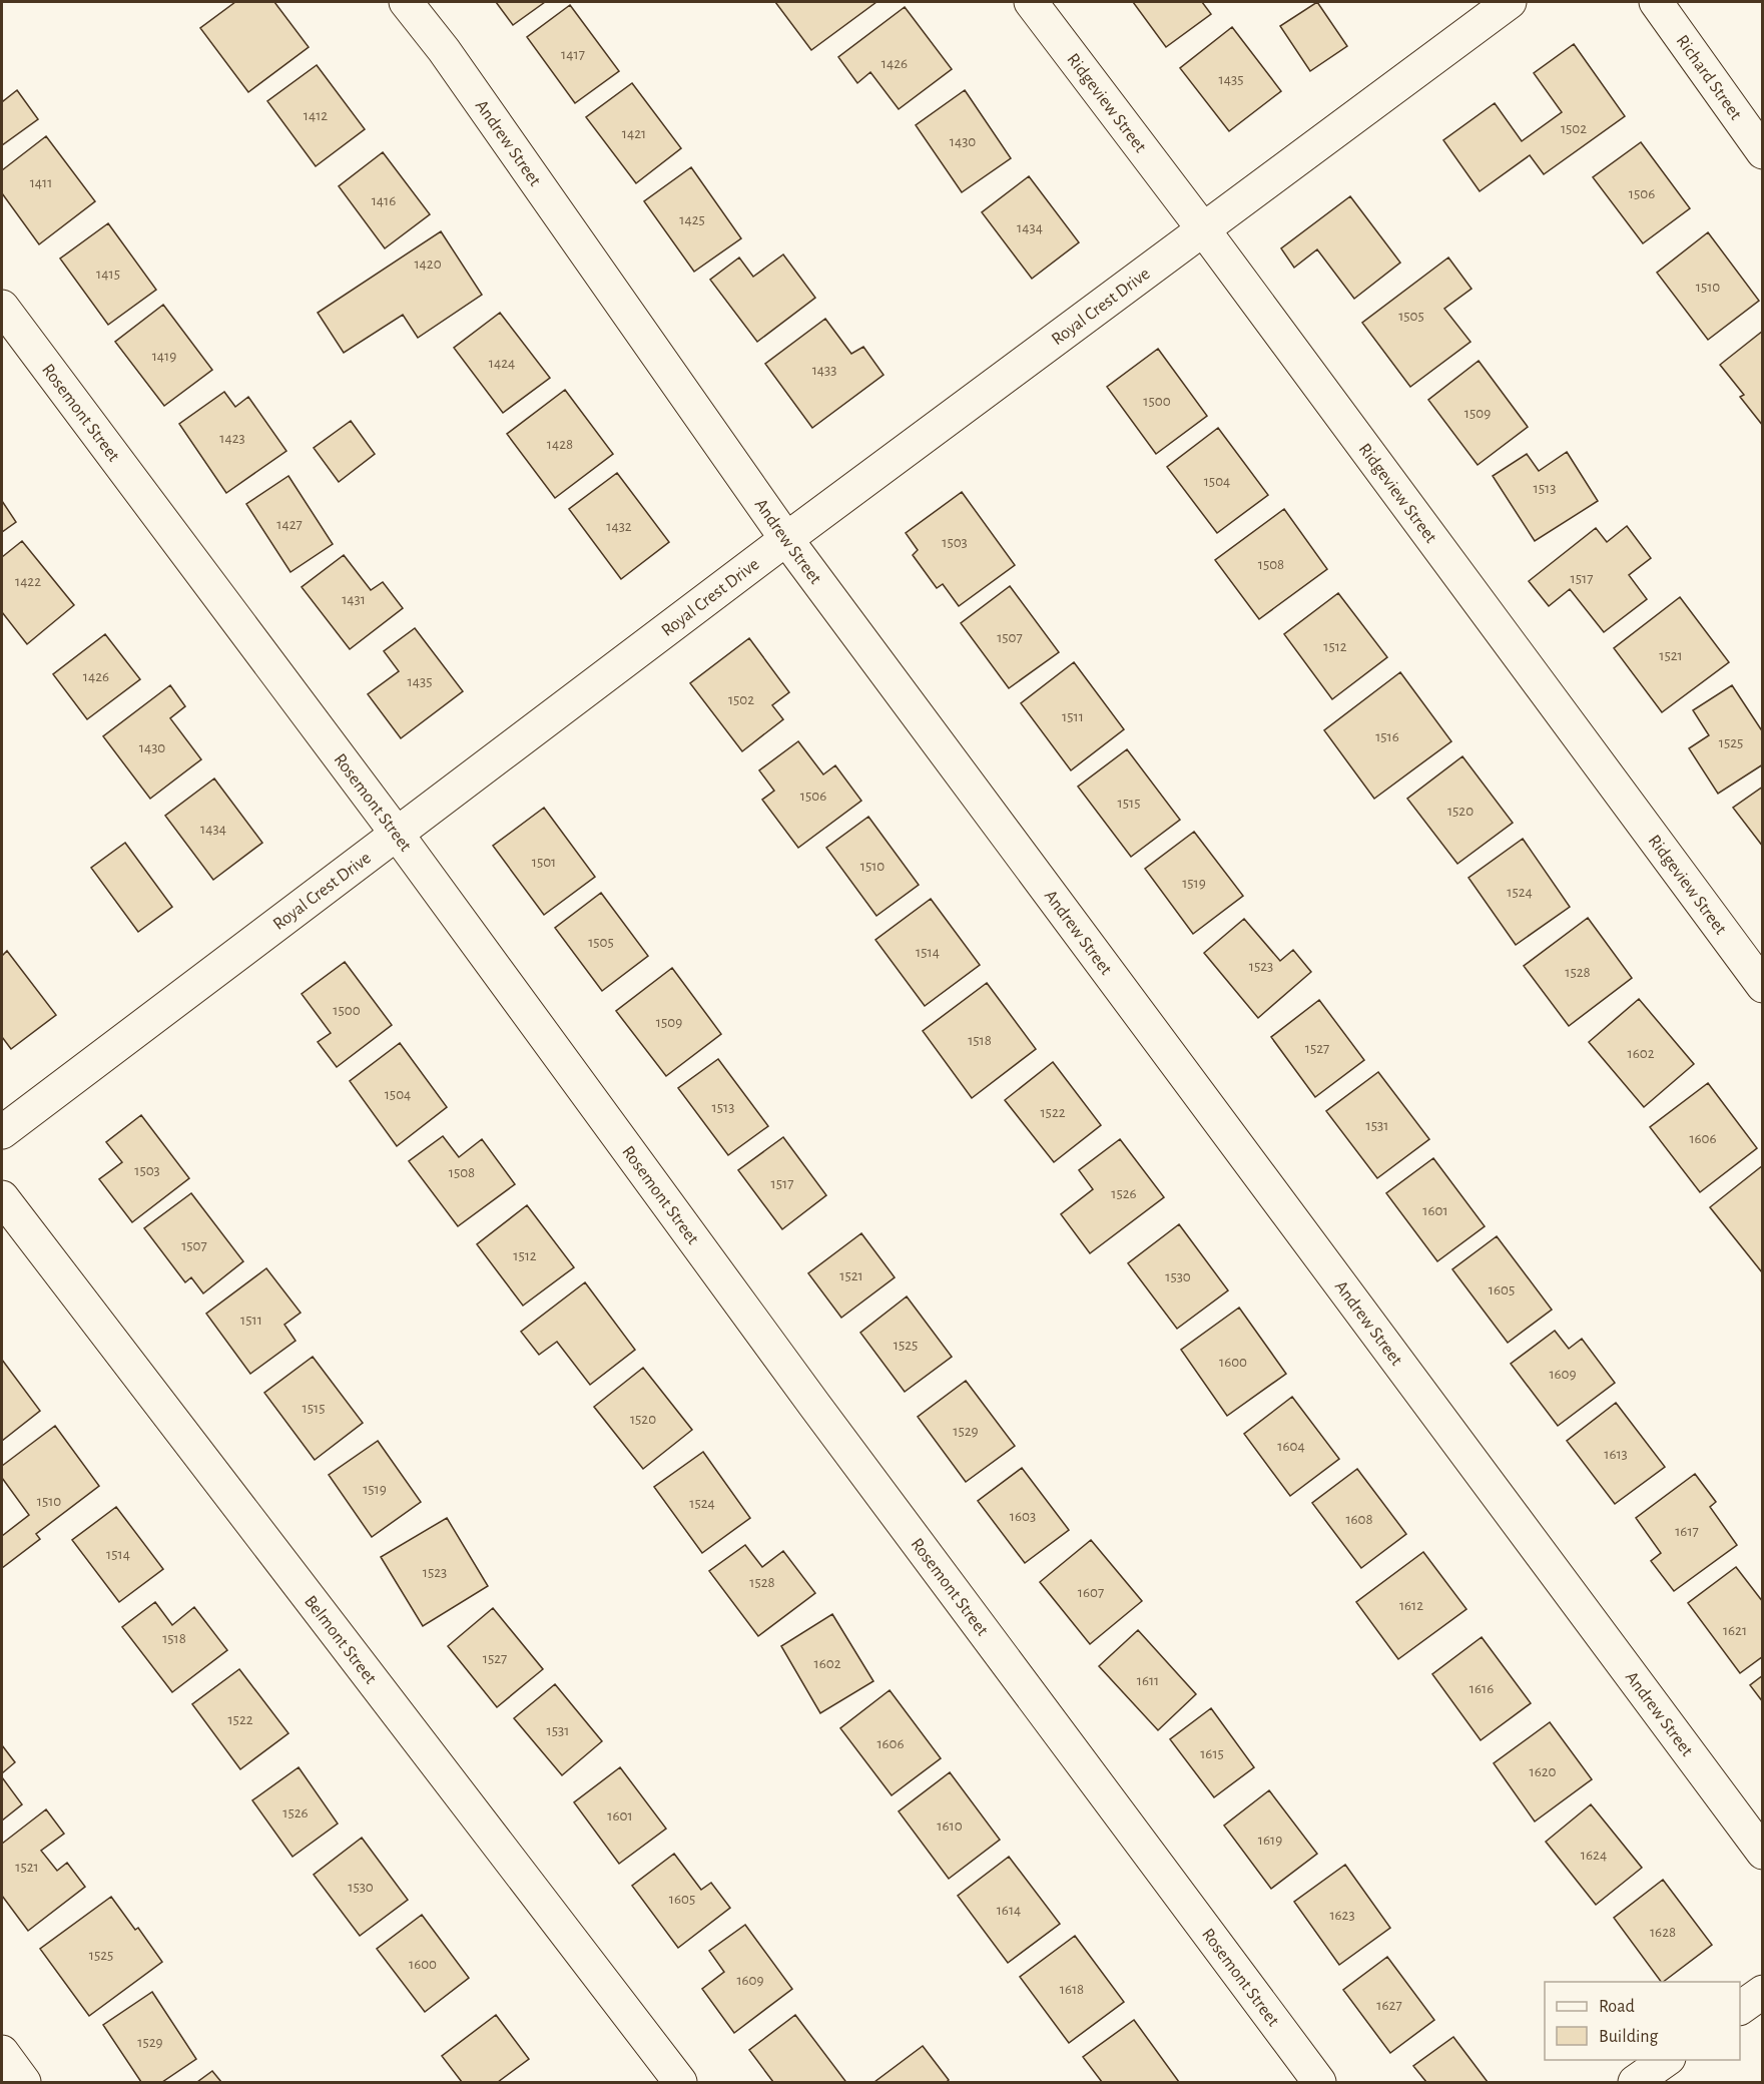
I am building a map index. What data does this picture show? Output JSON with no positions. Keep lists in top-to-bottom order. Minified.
{"streets":{"street":["Richard Street","Ridgeview Street","Andrew Street","Royal Crest Drive","Rosemont Street","Belmont Street"]},"crossings":[["Ridgeview Street","Royal Crest Drive"],["Andrew Street","Royal Crest Drive"],["Royal Crest Drive","Rosemont Street"]],"house_numbers":["1417","1426","1435","1412","1502","1421","1430","1411","1506","1416","1425","1434","1420","1415","1510","1505","1419","1424","1433","1500","1509","1423","1428","1504","1513","1427","1432","1503","1508","1517","1422","1431","1507","1512","1521","1426","1435","1502","1511","1516","1525","1430","1506","1515","1520","1434","1501","1510","1519","1524","1505","1514","1523","1528","1500","1509","1518","1527","1602","1504","1513","1522","1531","1606","1503","1508","1517","1526","1601","1507","1512","1521","1530","1605","1511","1525","1600","1609","1515","1520","1529","1604","1613","1519","1510","1524","1603","1608","1617","1514","1523","1528","1607","1612","1621","1518","1527","1602","1611","1616","1522","1531","1606","1615","1620","1526","1601","1610","1619","1624","1521","1530","1605","1614","1623","1628","1525","1600","1609","1618","1627","1529"],"legend":["Road","Building"]}
